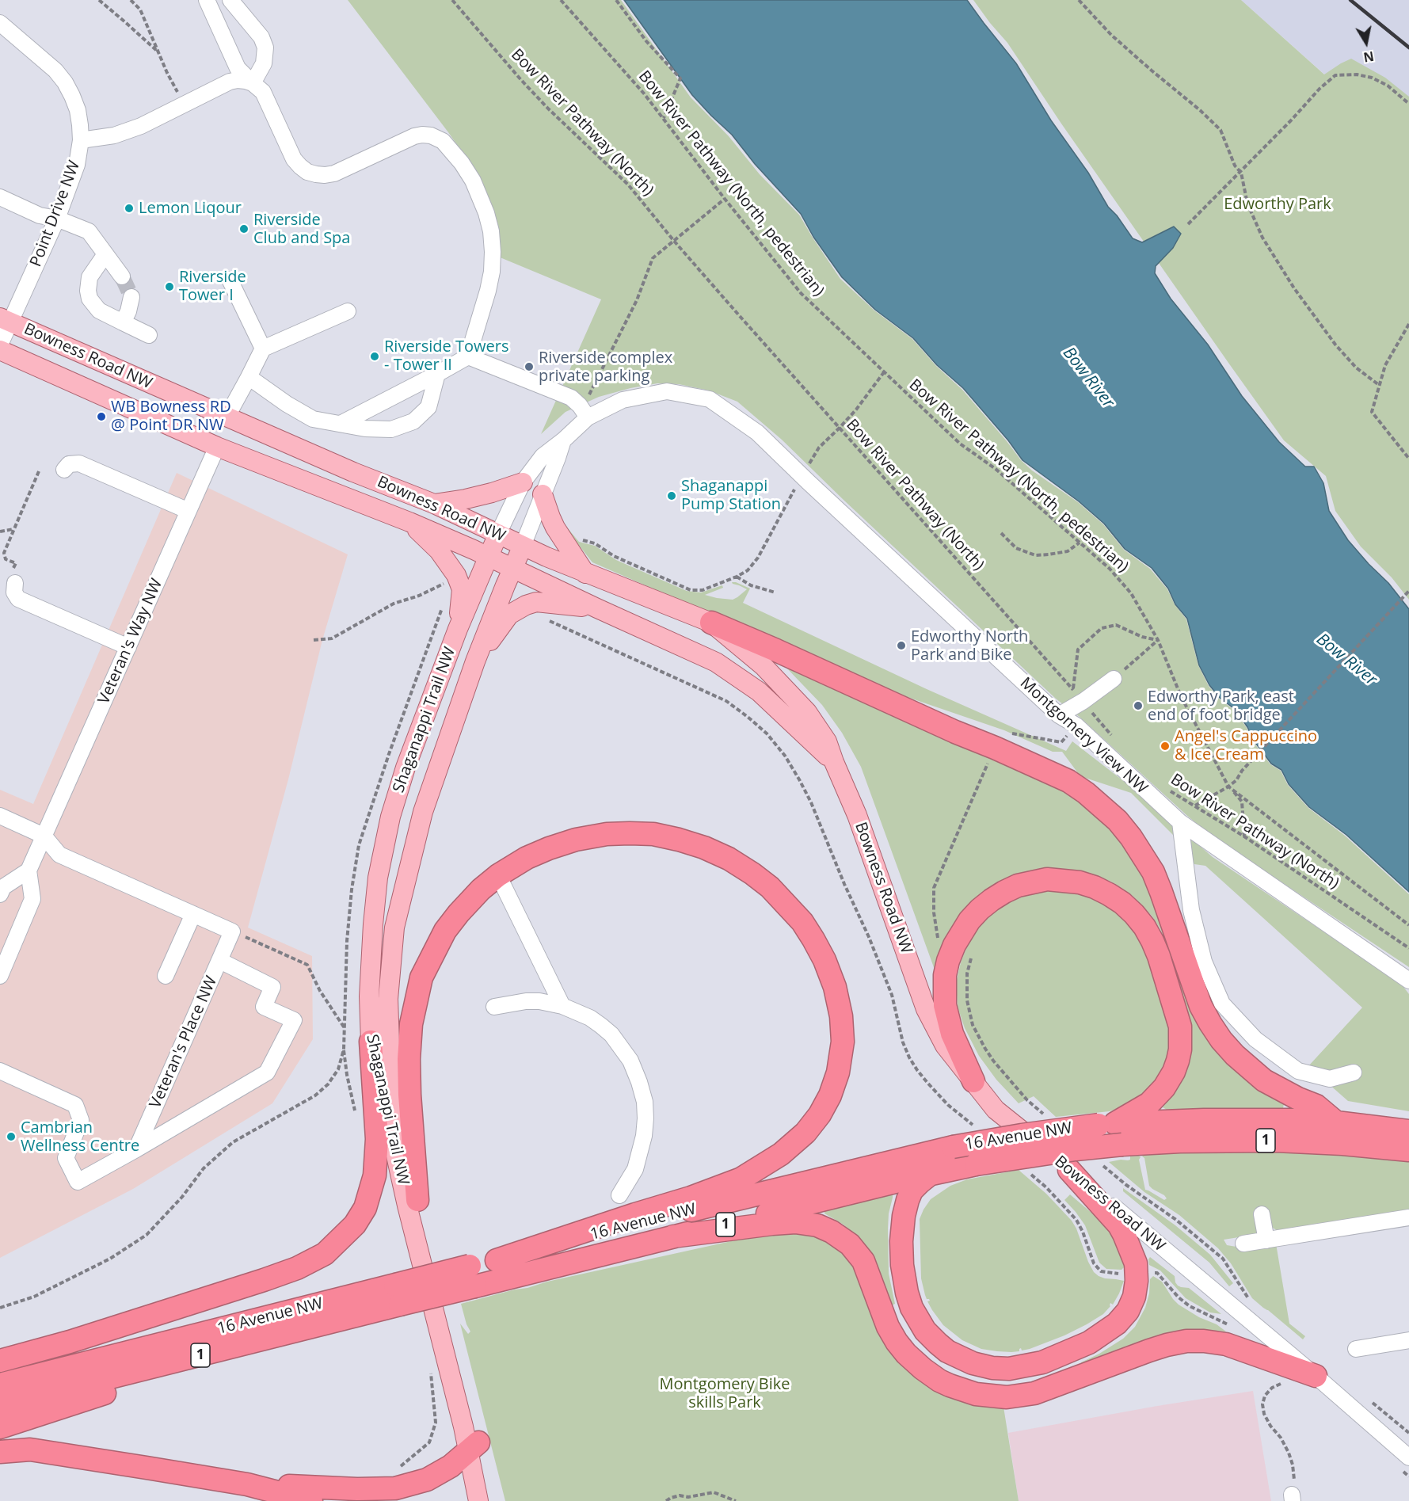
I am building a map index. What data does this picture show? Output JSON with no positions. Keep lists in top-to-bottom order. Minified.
{"streets":{"highway":["16 Avenue NW","1"],"main road":["Bowness Road NW","Shaganappi Trail NW"],"street":["Point Drive NW","Veteran's Way NW","Montgomery View NW","Veteran's Place NW"],"path":["Bow River Pathway (North)","Bow River Pathway (North, pedestrian)"]},"crossings":[["Point Drive NW","Bowness Road NW"],["Bowness Road NW","Veteran's Way NW"],["Bowness Road NW","Shaganappi Trail NW"],["Bowness Road NW","Montgomery View NW"],["Shaganappi Trail NW","Montgomery View NW"]],"water":["Bow River"],"parks":["Edworthy Park","Montgomery Bike skills Park"],"places":["Lemon Liqour","Riverside Club and Spa","Riverside Tower I","Riverside Towers - Tower II","Riverside complex private parking","WB Bowness RD @ Point DR NW","Shaganappi Pump Station","Edworthy North Park and Bike","Edworthy Park, east end of foot bridge","Angel's Cappuccino & Ice Cream","Cambrian Wellness Centre"],"north":"bottom"}
